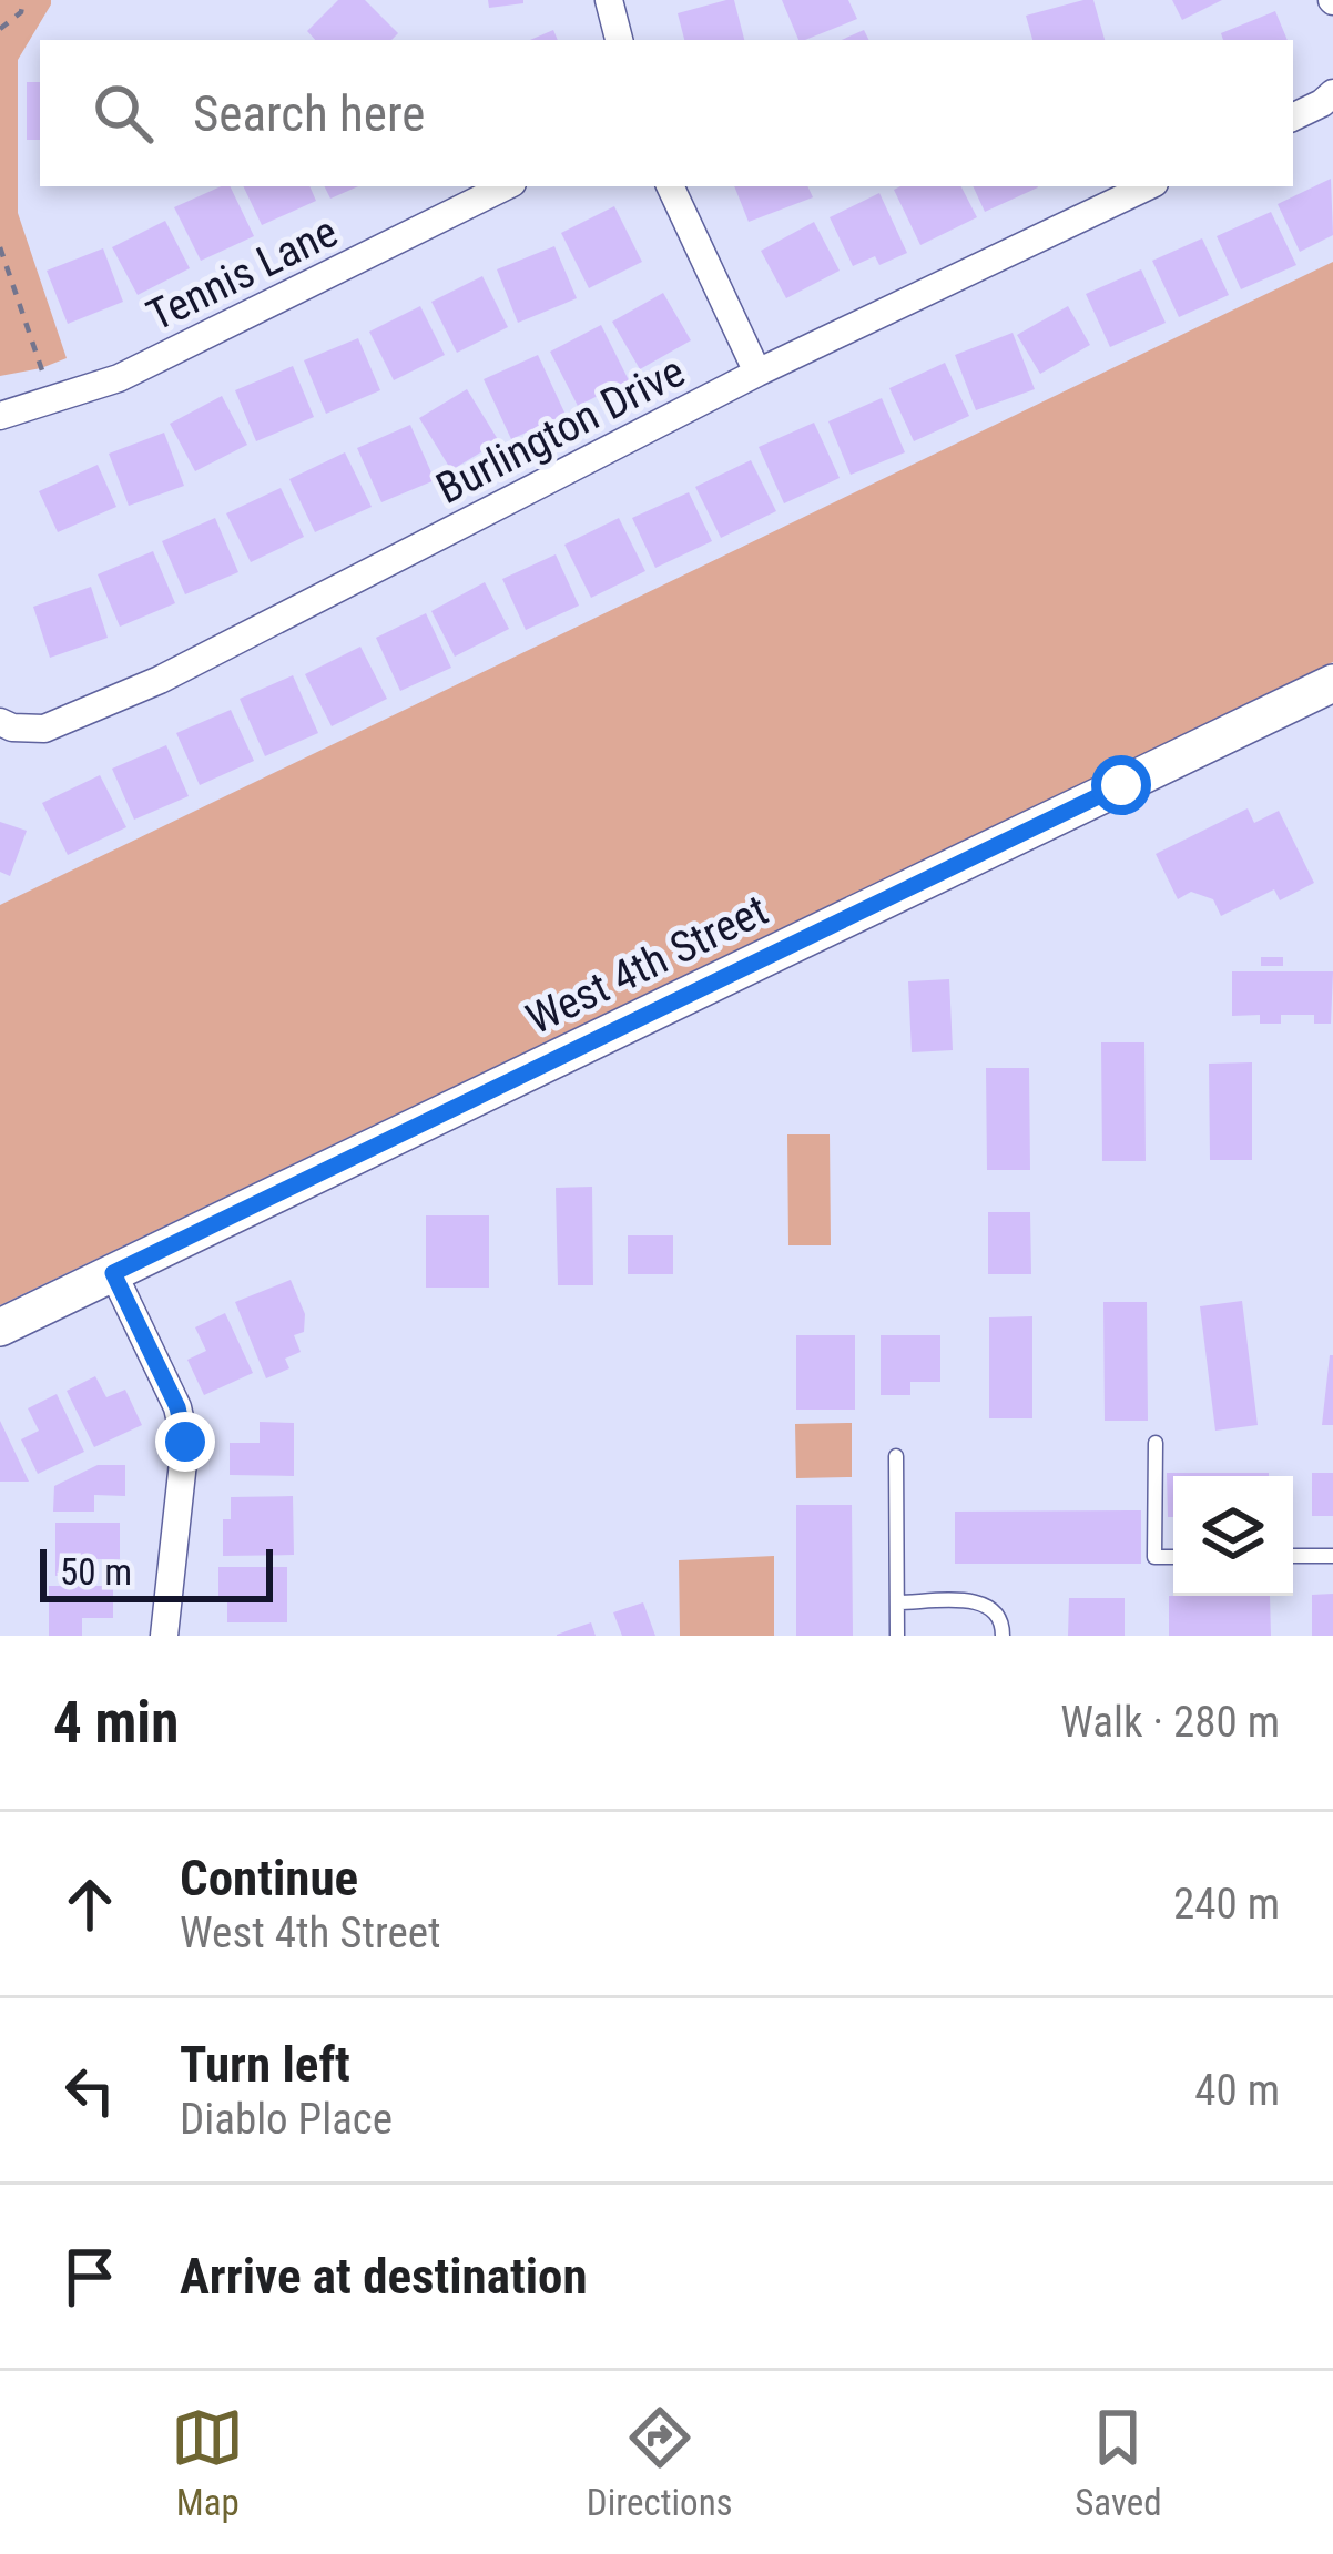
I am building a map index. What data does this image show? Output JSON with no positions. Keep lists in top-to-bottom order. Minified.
{"streets":{"street":["Tennis Lane","Burlington Drive","West 4th Street"]},"scale_bar":"50 m","page":{"search":"Search here","scale":"50 m","heading":["4 min","Walk · 280 m"],"list":[["Continue","West 4th Street","240 m"],["Turn left","Diablo Place","40 m"],"Arrive at destination"],"nav":["Map","Directions","Saved"]}}
